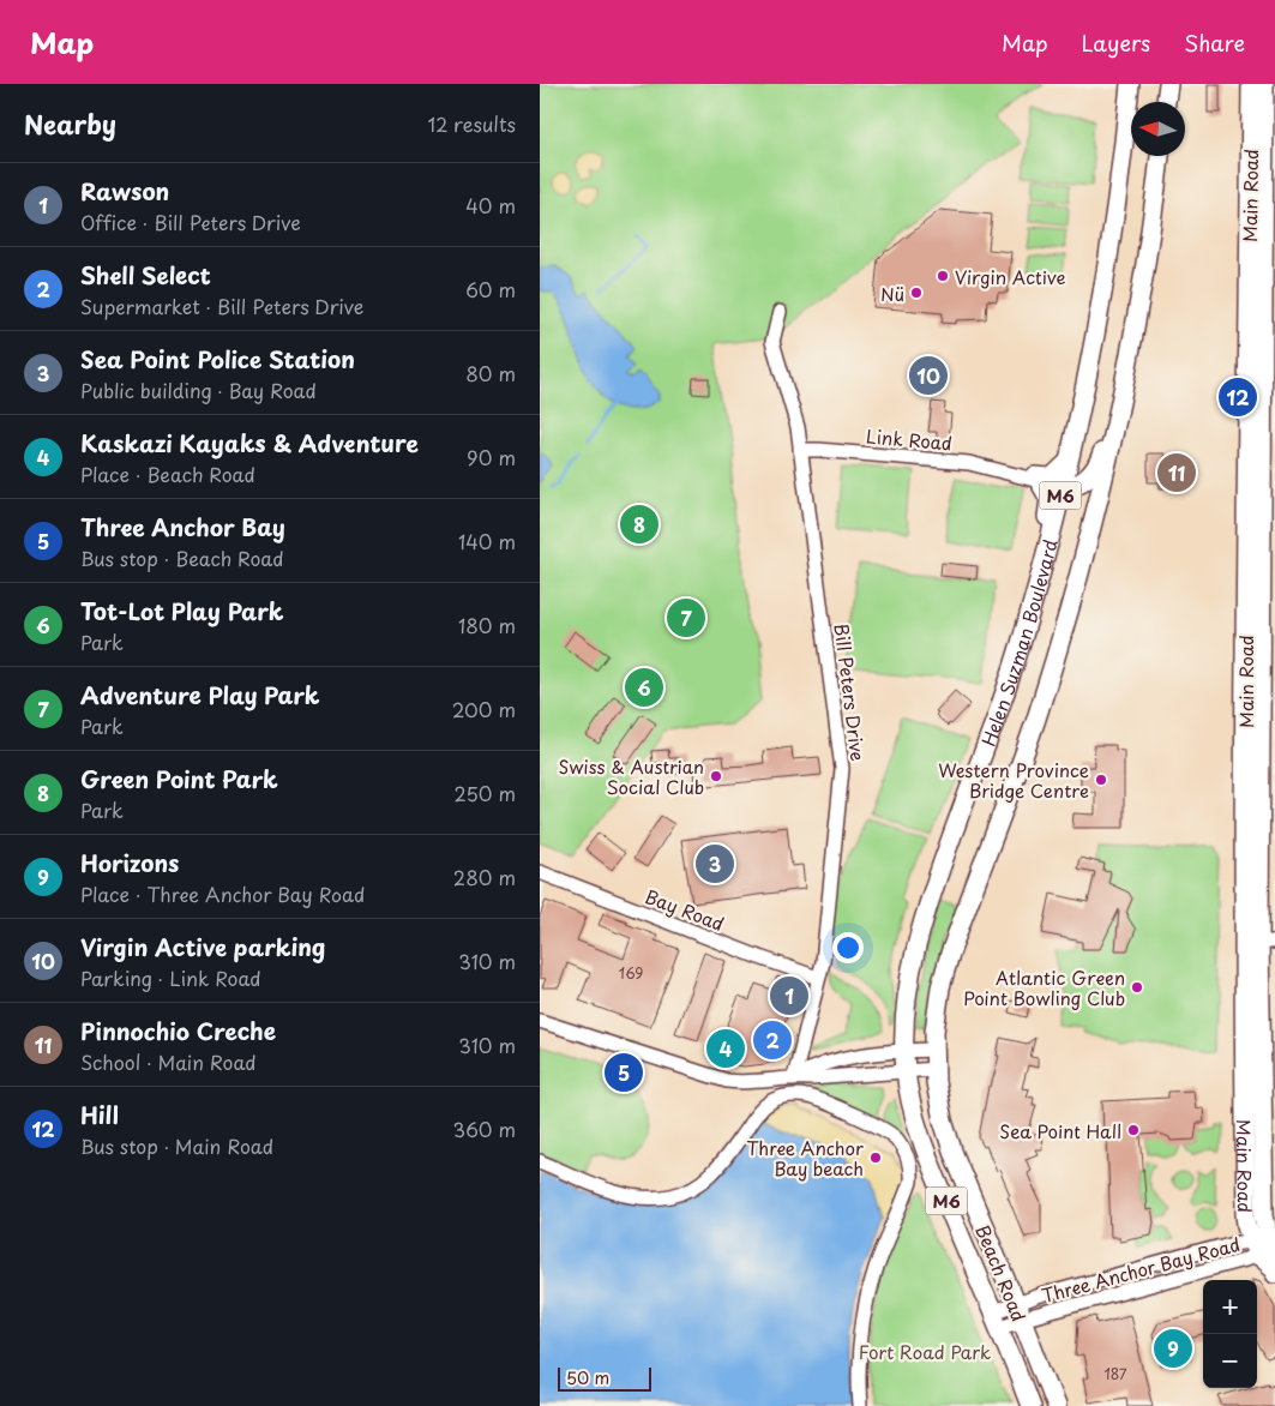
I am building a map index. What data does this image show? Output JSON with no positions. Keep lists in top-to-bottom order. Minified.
{"streets":{"main road":["Main Road","M6","Helen Suzman Boulevard","Beach Road"],"street":["Link Road","Bill Peters Drive","Bay Road","Three Anchor Bay Road"]},"crossings":[["Main Road","Three Anchor Bay Road"],["Link Road","Helen Suzman Boulevard"],["Link Road","Bill Peters Drive"],["M6","Beach Road"],["Helen Suzman Boulevard","Beach Road"],["Bill Peters Drive","Bay Road"],["Three Anchor Bay Road","Beach Road"]],"parks":["Fort Road Park"],"places":["Virgin Active","Nü","Swiss & Austrian Social Club","Western Province Bridge Centre","Atlantic Green Point Bowling Club","Sea Point Hall","Three Anchor Bay beach"],"house_numbers":["169","187"],"scale_bar":"50 m","north":"left","page":{"header":"Map","nav":["Map","Layers","Share"],"heading":["Nearby","12 results"],"list":[{"mark":"1","name":"Rawson","note":"Office · Bill Peters Drive","value":"40 m"},{"mark":"2","name":"Shell Select","note":"Supermarket · Bill Peters Drive","value":"60 m"},{"mark":"3","name":"Sea Point Police Station","note":"Public building · Bay Road","value":"80 m"},{"mark":"4","name":"Kaskazi Kayaks & Adventure","note":"Place · Beach Road","value":"90 m"},{"mark":"5","name":"Three Anchor Bay","note":"Bus stop · Beach Road","value":"140 m"},{"mark":"6","name":"Tot-Lot Play Park","note":"Park","value":"180 m"},{"mark":"7","name":"Adventure Play Park","note":"Park","value":"200 m"},{"mark":"8","name":"Green Point Park","note":"Park","value":"250 m"},{"mark":"9","name":"Horizons","note":"Place · Three Anchor Bay Road","value":"280 m"},{"mark":"10","name":"Virgin Active parking","note":"Parking · Link Road","value":"310 m"},{"mark":"11","name":"Pinnochio Creche","note":"School · Main Road","value":"310 m"},{"mark":"12","name":"Hill","note":"Bus stop · Main Road","value":"360 m"}],"pins":["10","12","11","8","7","6","3","1","2","4","5","9"],"map_buttons":["+","−"],"scale":"50 m"}}
